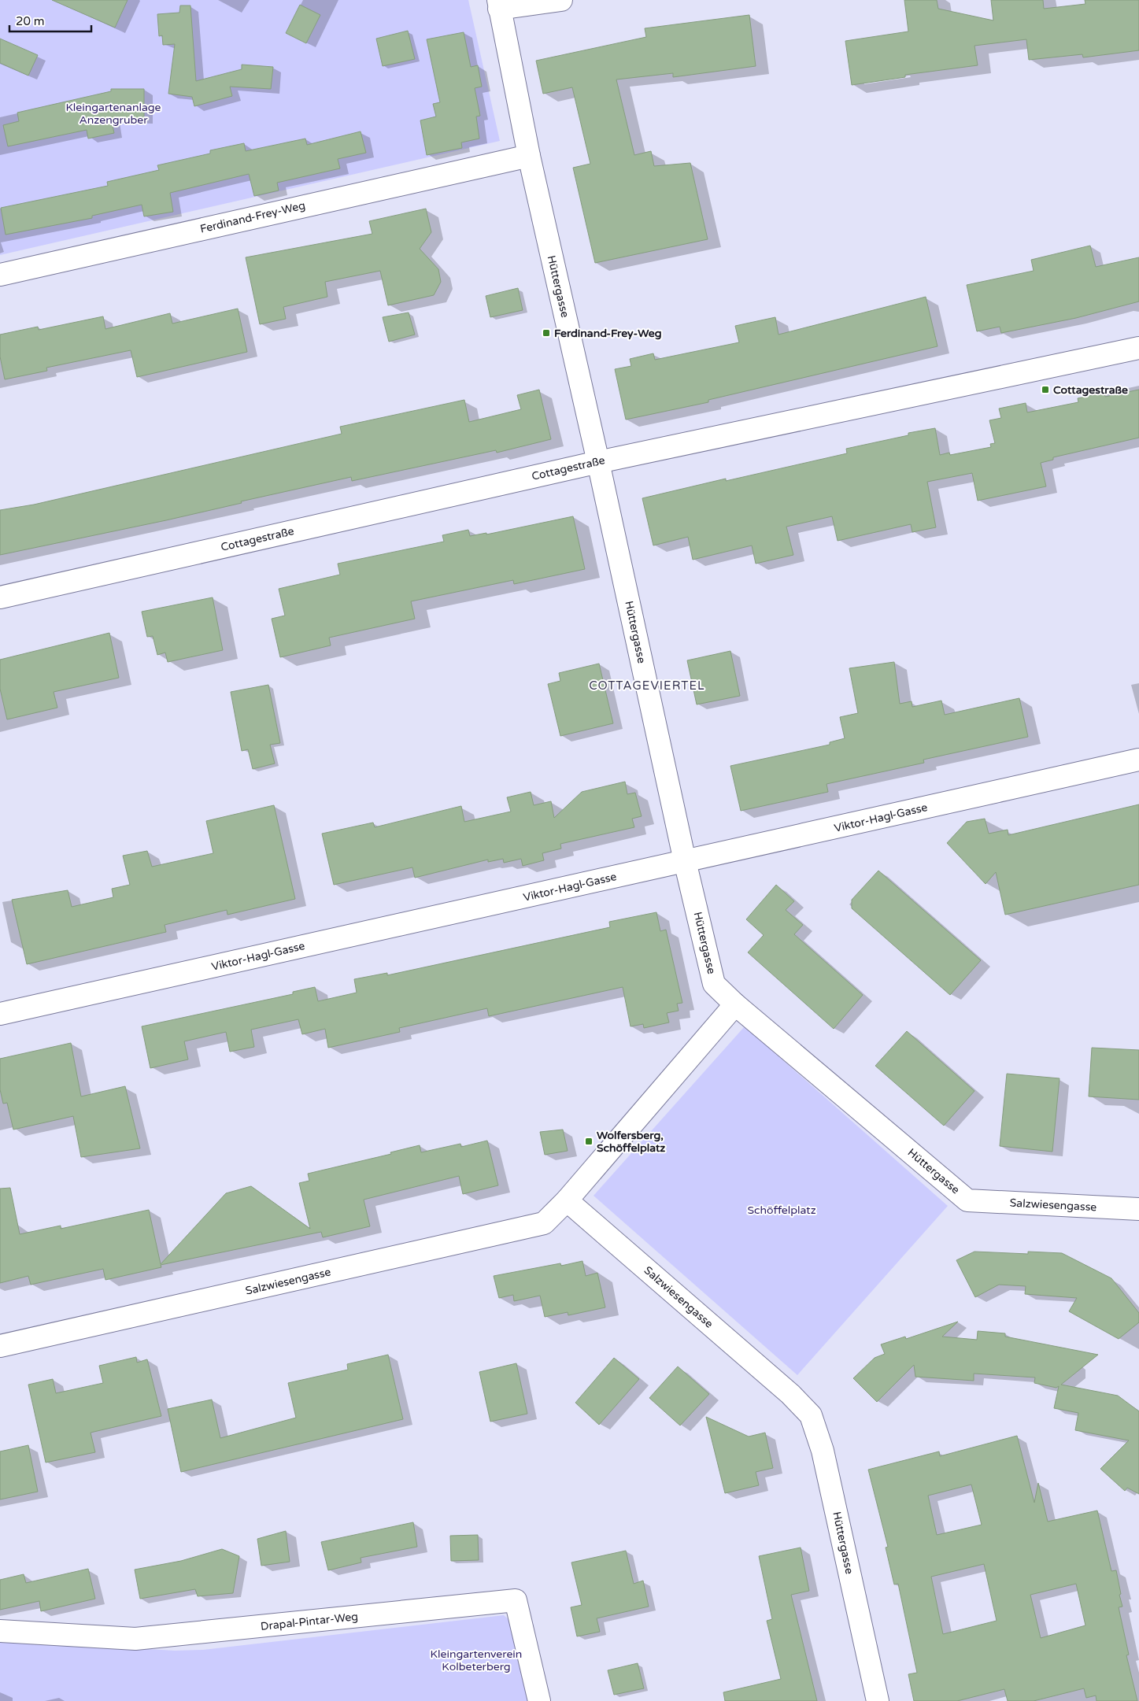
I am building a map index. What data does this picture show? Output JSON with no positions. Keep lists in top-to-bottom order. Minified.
{"streets":{"street":["Ferdinand-Frey-Weg","Hüttergasse","Cottagestraße","Viktor-Hagl-Gasse","Salzwiesengasse","Drapal-Pintar-Weg"]},"crossings":[["Ferdinand-Frey-Weg","Hüttergasse"],["Hüttergasse","Cottagestraße"],["Hüttergasse","Viktor-Hagl-Gasse"],["Hüttergasse","Salzwiesengasse"]],"districts":["COTTAGEVIERTEL"],"parks":["Kleingartenanlage Anzengruber","Schöffelplatz","Kleingartenverein Kolbeterberg"],"places":{"transit":["Ferdinand-Frey-Weg","Cottagestraße","Wolfersberg, Schöffelplatz"]},"scale_bar":"20 m"}
